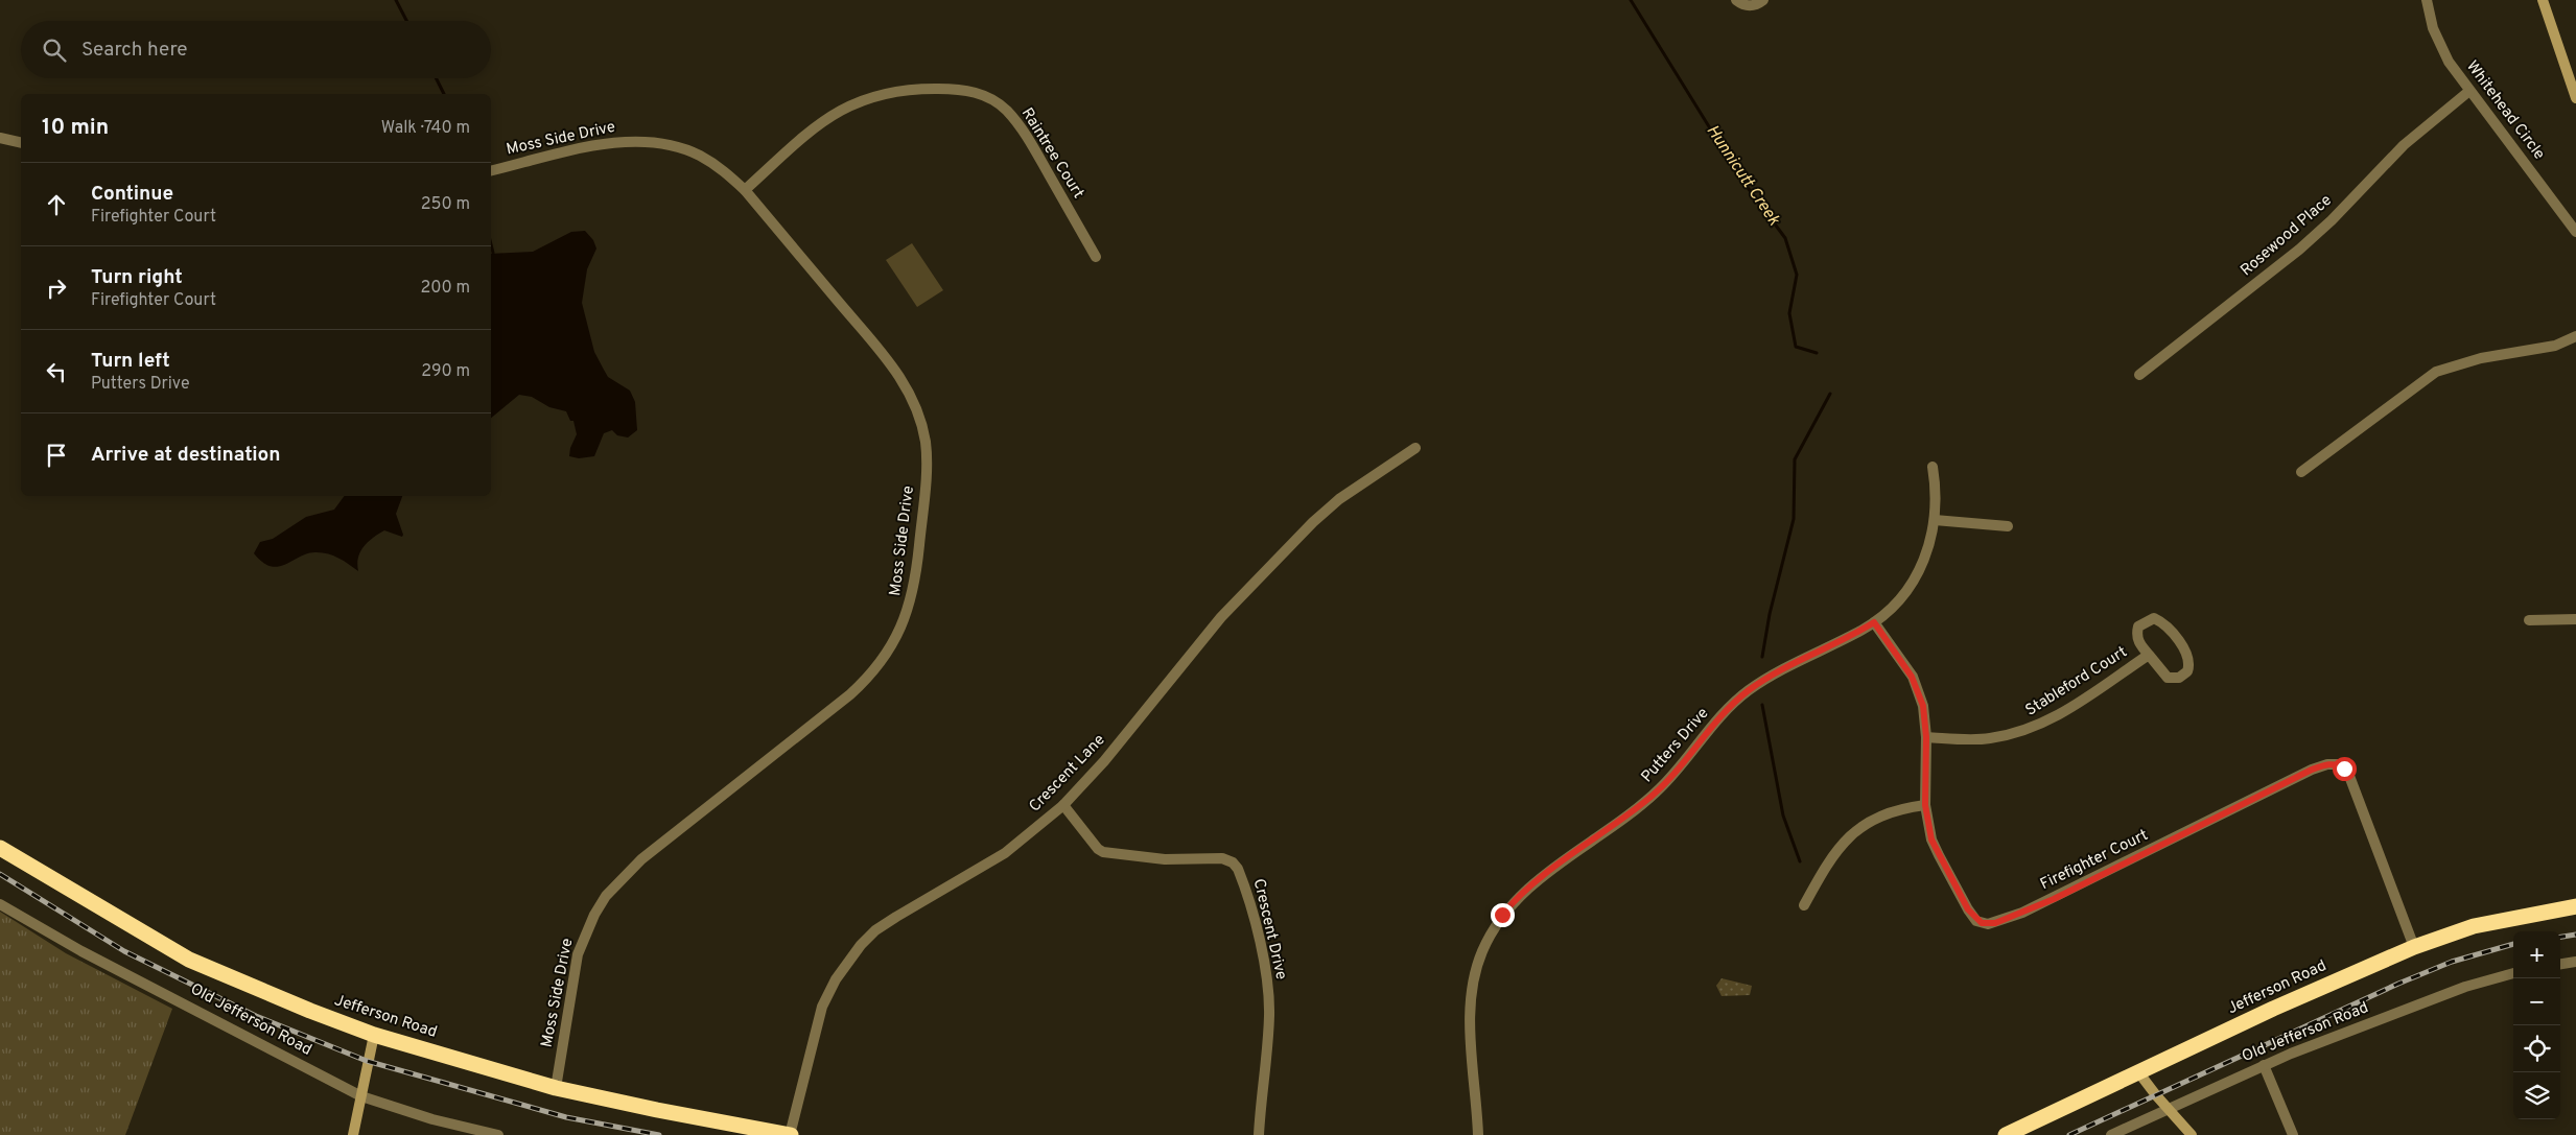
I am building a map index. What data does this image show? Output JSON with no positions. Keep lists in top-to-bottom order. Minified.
{"streets":{"highway":["Jefferson Road"],"street":["Whitehead Circle","Moss Side Drive","Raintree Court","Rosewood Place","Stableford Court","Putters Drive","Crescent Lane","Firefighter Court","Crescent Drive","Old Jefferson Road"]},"crossings":[["Whitehead Circle","Rosewood Place"],["Moss Side Drive","Raintree Court"],["Moss Side Drive","Jefferson Road"],["Stableford Court","Firefighter Court"],["Putters Drive","Firefighter Court"],["Crescent Lane","Crescent Drive"],["Crescent Lane","Jefferson Road"],["Firefighter Court","Jefferson Road"]],"water":["Hunnicutt Creek"],"page":{"search":"Search here","heading":["10 min","Walk · 740 m"],"list":[["Continue","Firefighter Court","250 m"],["Turn right","Firefighter Court","200 m"],["Turn left","Putters Drive","290 m"],"Arrive at destination"],"map_buttons":["+","−"]}}
